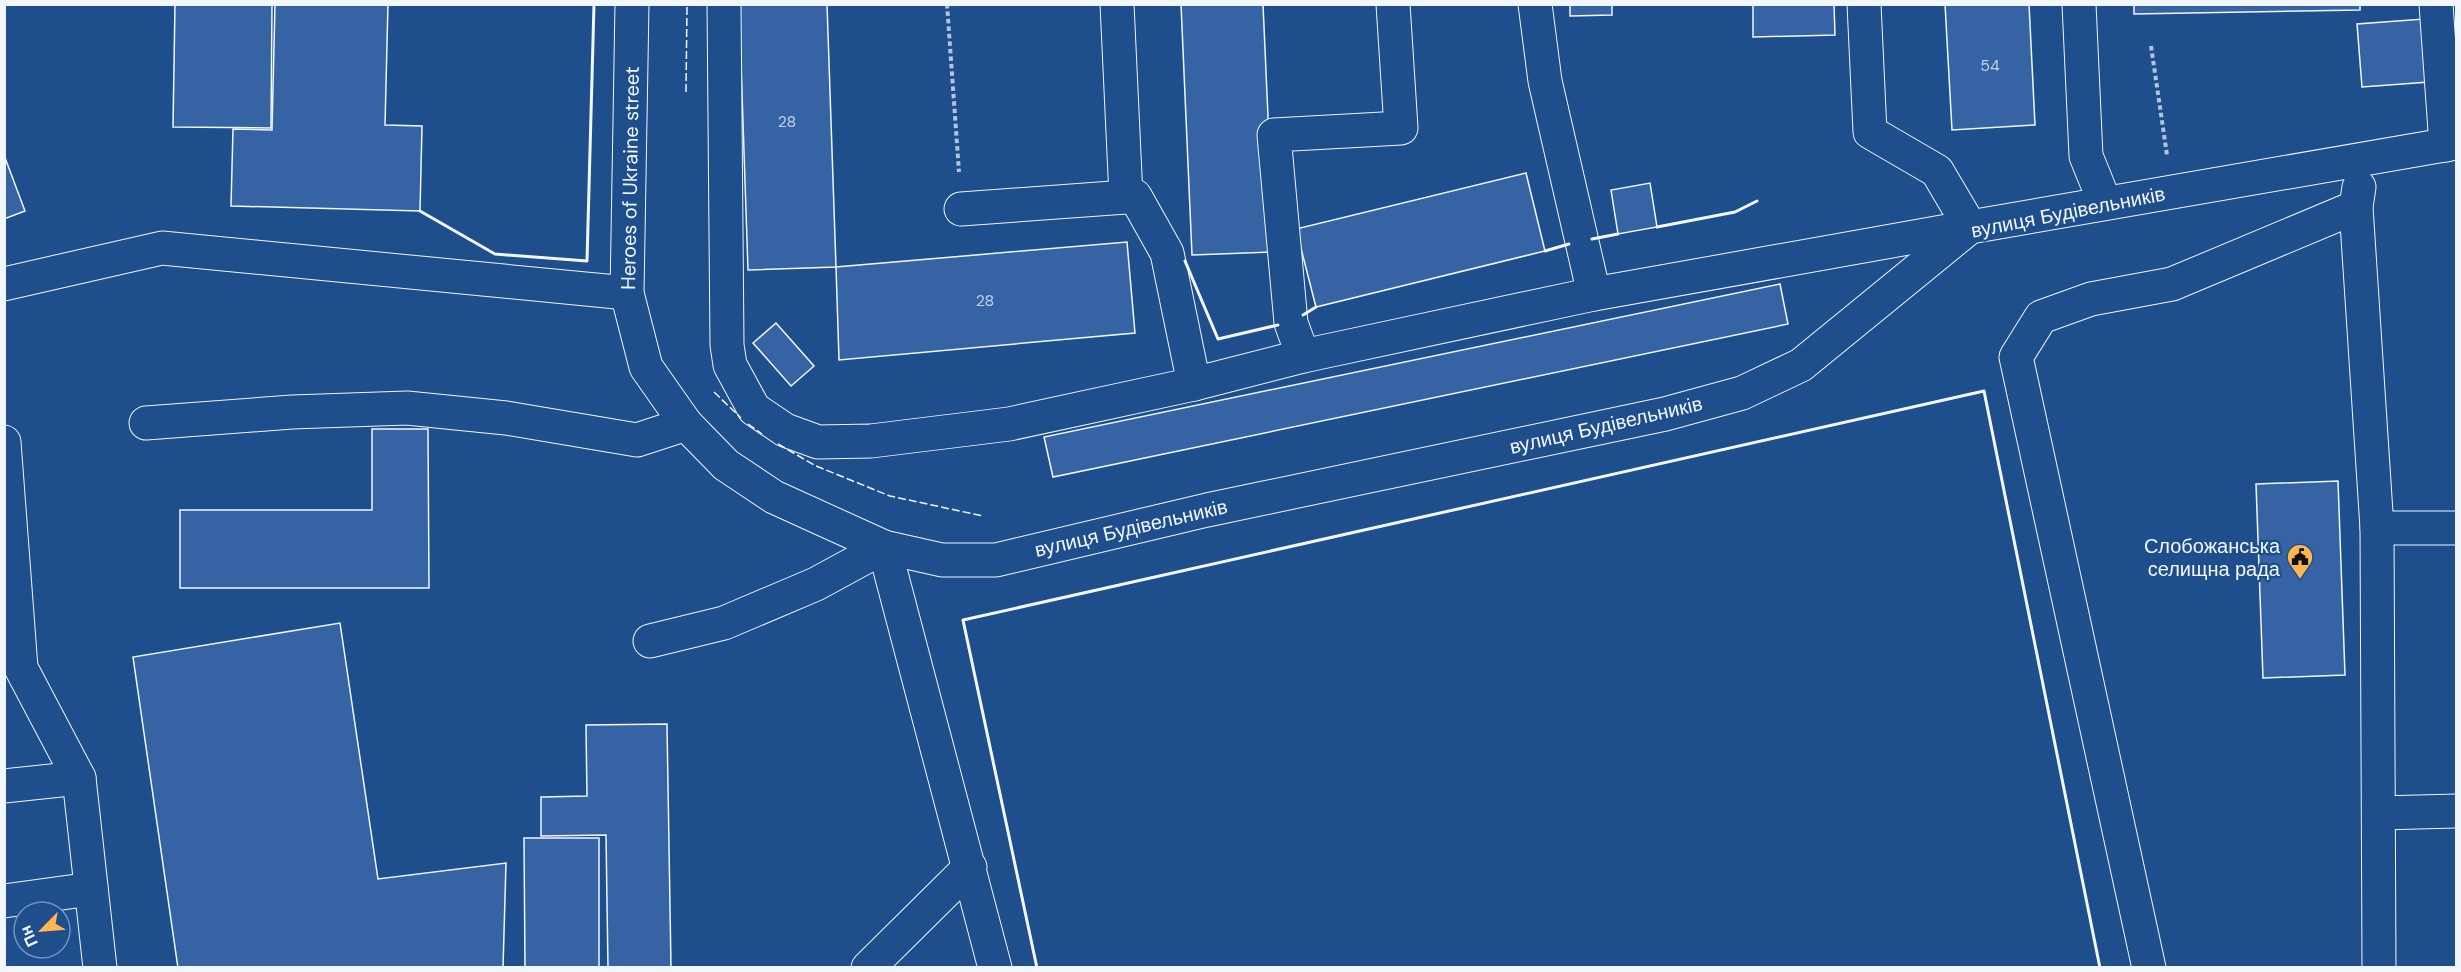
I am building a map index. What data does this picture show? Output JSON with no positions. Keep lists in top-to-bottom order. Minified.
{"streets":{"street":["Heroes of Ukraine street","вулиця Будівельників"]},"crossings":[["Heroes of Ukraine street","вулиця Будівельників"]],"places":{"public building":["Слобожанська селищна рада"]},"house_numbers":["54","28","28"],"north":"bottom left"}
